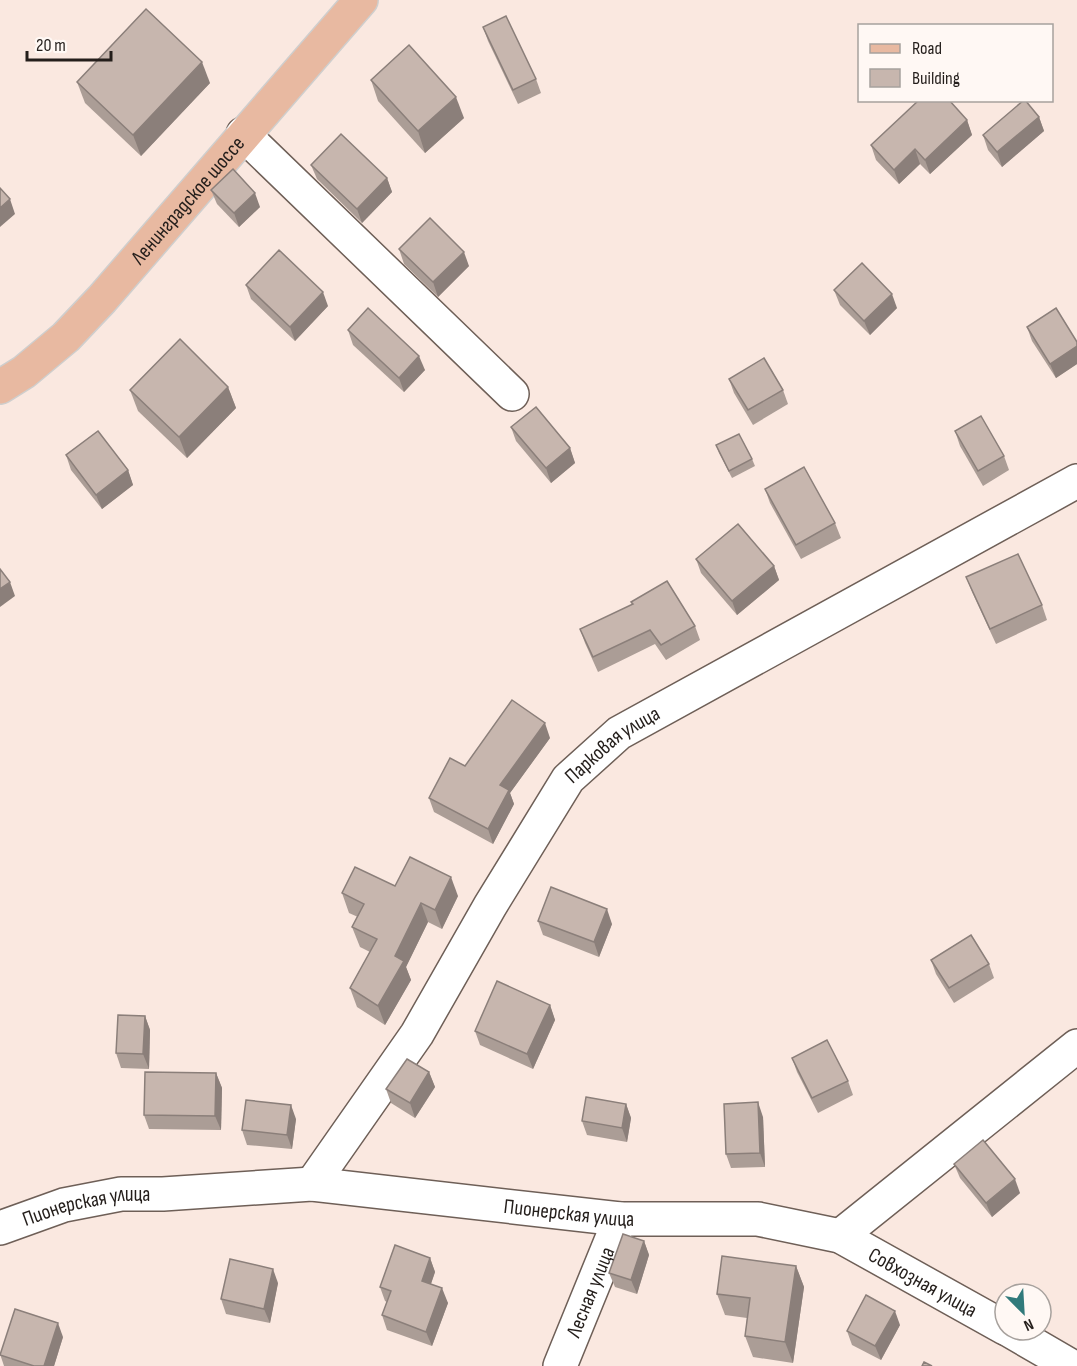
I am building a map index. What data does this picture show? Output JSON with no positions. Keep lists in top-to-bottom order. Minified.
{"streets":{"main road":["Ленинградское шоссе"],"street":["Парковая улица","Пионерская улица","Совхозная улица","Лесная улица"]},"crossings":[["Парковая улица","Пионерская улица"],["Пионерская улица","Совхозная улица"],["Пионерская улица","Лесная улица"]],"legend":["Road","Building"],"scale_bar":"20 m","north":"bottom right"}
